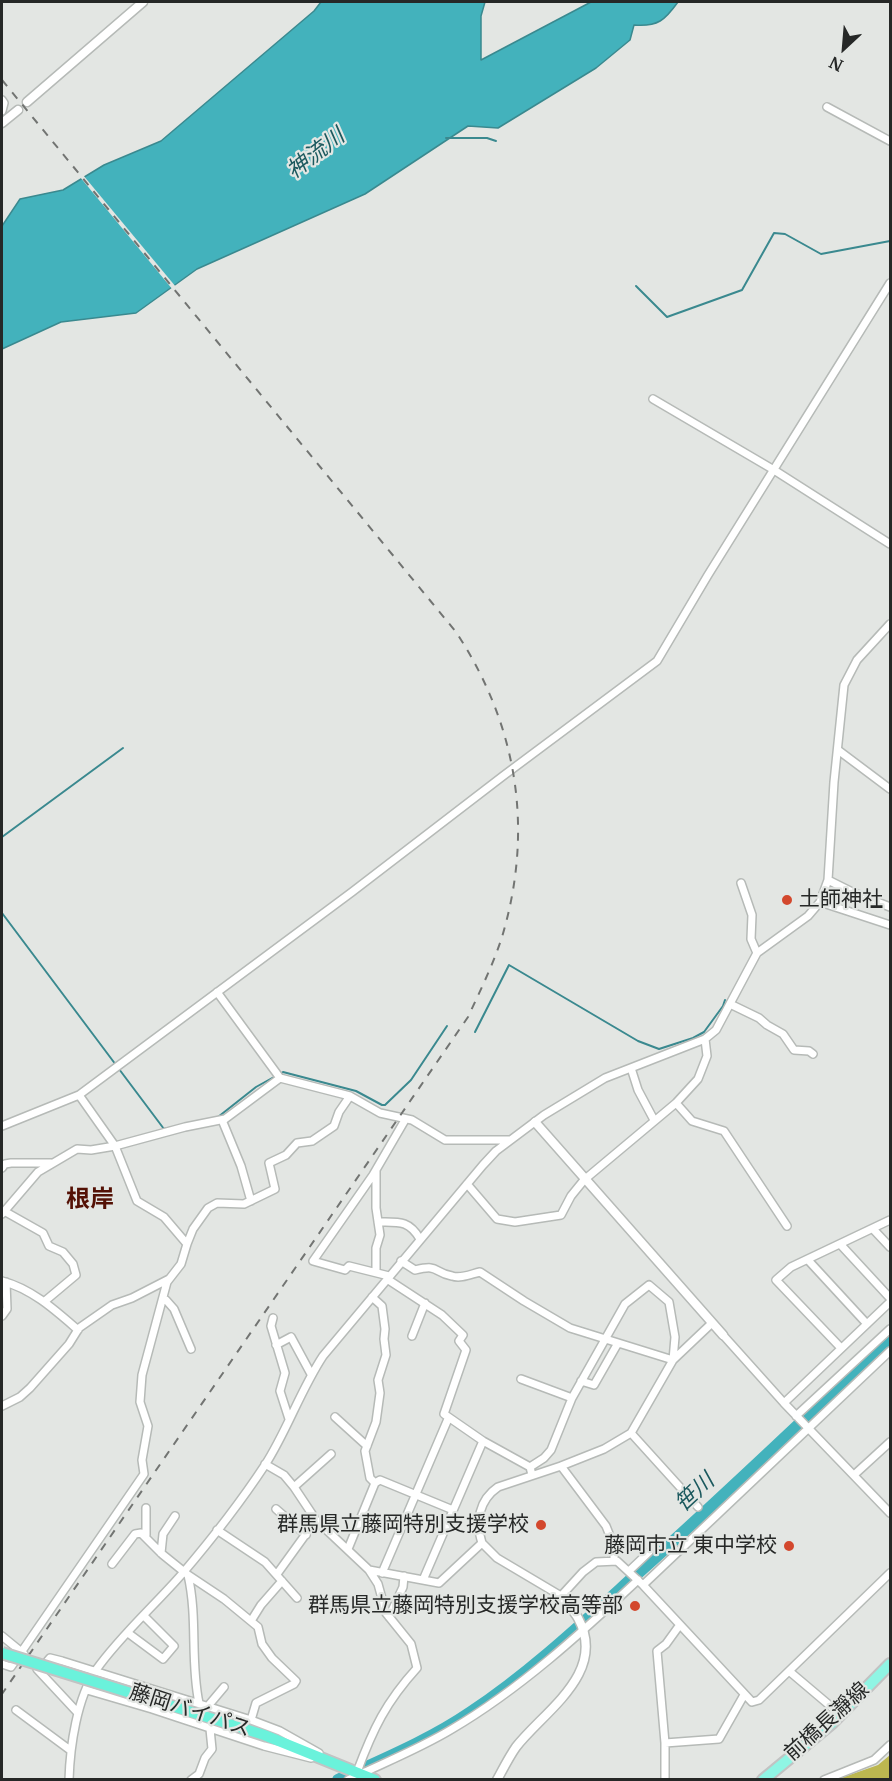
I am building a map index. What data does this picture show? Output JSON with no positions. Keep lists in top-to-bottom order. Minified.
{"streets":{"highway":["藤岡バイパス"],"main road":["前橋長瀞線"]},"districts":["根岸"],"water":["神流川","笹川"],"places":["土師神社","群馬県立藤岡特別支援学校","藤岡市立 東中学校","群馬県立藤岡特別支援学校高等部"],"north":"bottom left"}
